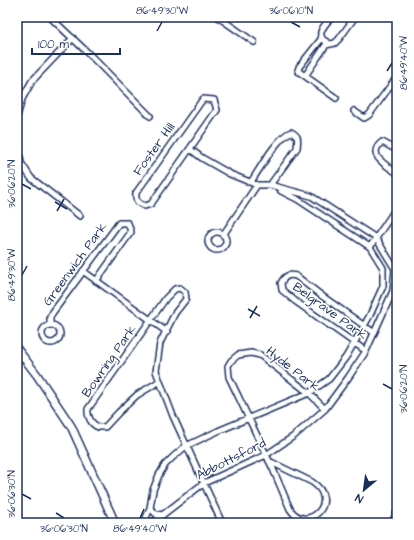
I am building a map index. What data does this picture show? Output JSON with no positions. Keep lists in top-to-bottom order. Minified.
{"streets":{"street":["Foster Hill","Greenwich Park","Belgrave Park","Bowring Park","Hyde Park","Abbottsford"]},"crossings":[["Foster Hill","Abbottsford"],["Greenwich Park","Bowring Park"],["Belgrave Park","Abbottsford"],["Bowring Park","Abbottsford"],["Hyde Park","Abbottsford"]],"scale_bar":"100 m","north":"bottom left","coordinates":["86°49'30\"W","36°06'10\"N","86°49'40\"W","36°06'20\"N","36°06'30\"N"]}
